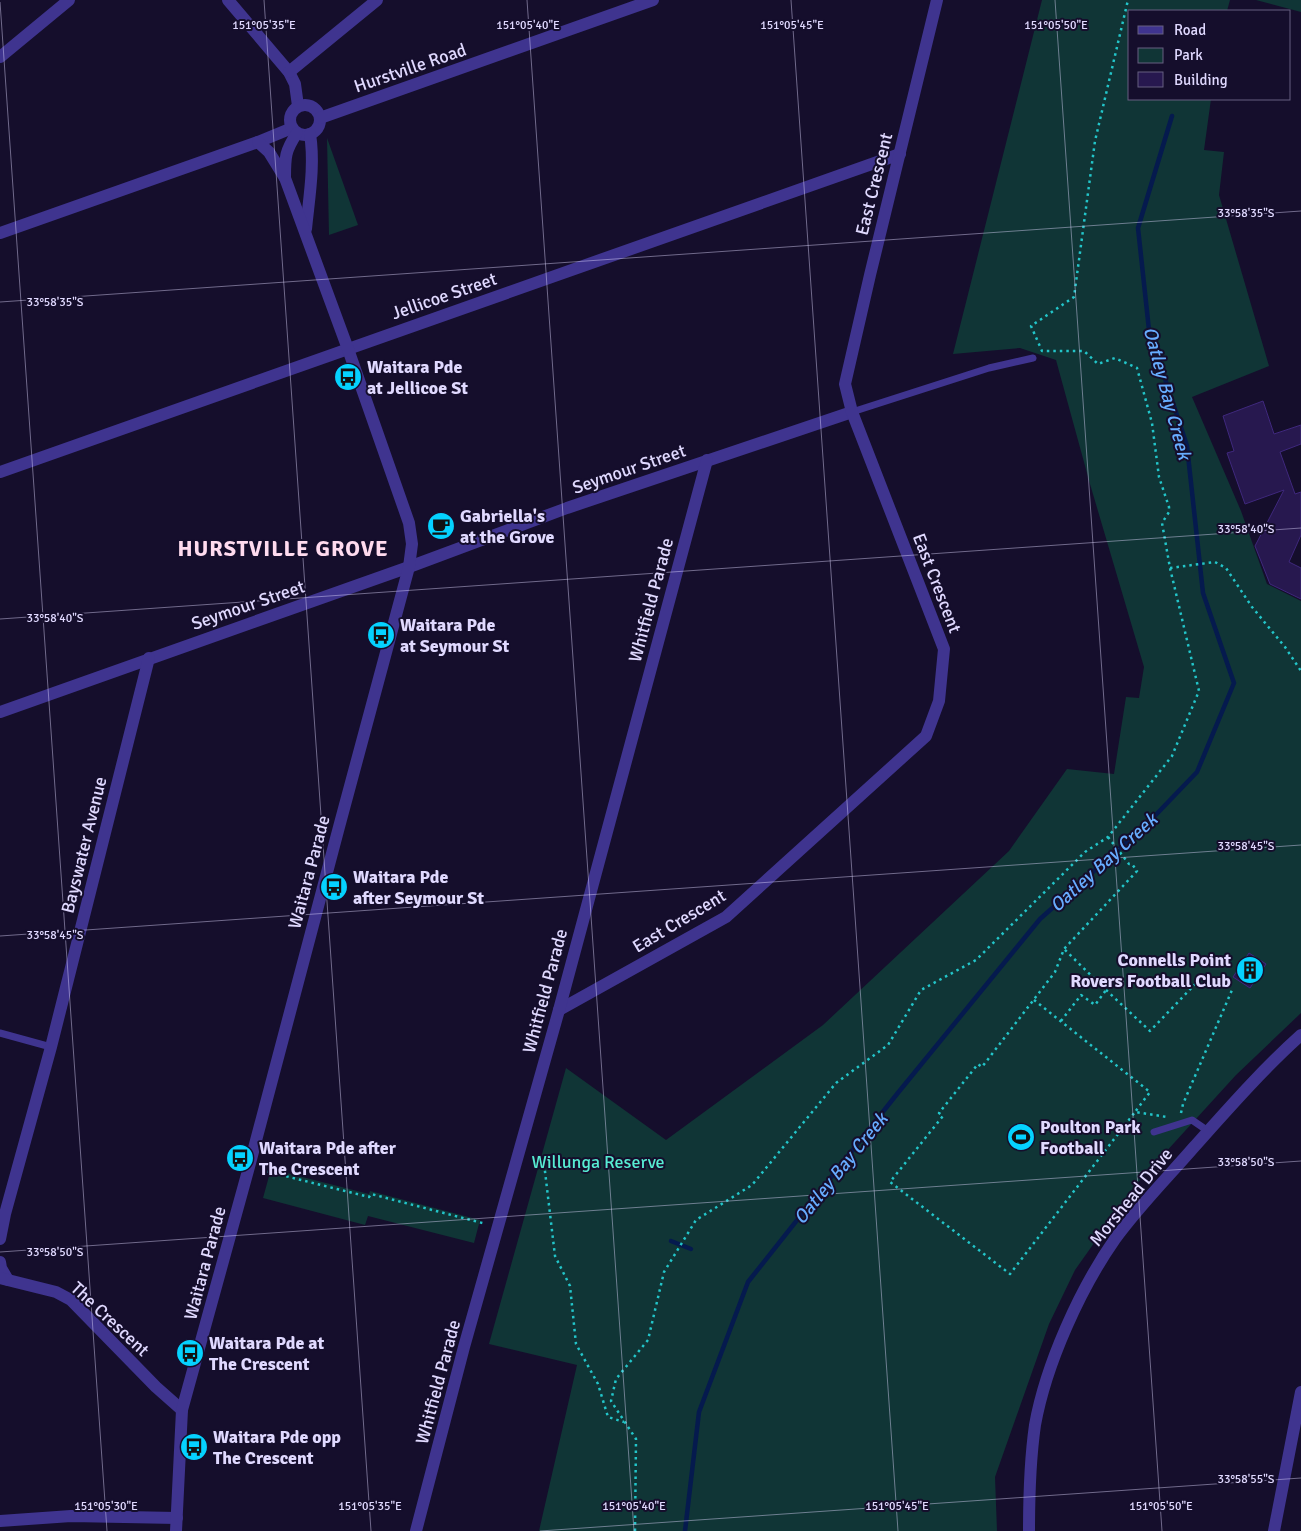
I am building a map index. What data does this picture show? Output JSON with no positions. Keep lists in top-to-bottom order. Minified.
{"streets":{"street":["Hurstville Road","East Crescent","Jellicoe Street","Seymour Street","Whitfield Parade","Bayswater Avenue","Waitara Parade","Morshead Drive","The Crescent"]},"crossings":[["Hurstville Road","Waitara Parade"],["East Crescent","Jellicoe Street"],["East Crescent","Seymour Street"],["East Crescent","Whitfield Parade"],["Jellicoe Street","Waitara Parade"],["Seymour Street","Whitfield Parade"],["Seymour Street","Bayswater Avenue"],["Seymour Street","Waitara Parade"],["Waitara Parade","The Crescent"]],"districts":["HURSTVILLE GROVE"],"water":["Oatley Bay Creek"],"parks":["Willunga Reserve"],"places":{"bus stop":["Waitara Pde at Jellicoe St","Waitara Pde at Seymour St","Waitara Pde after Seymour St","Waitara Pde after The Crescent","Waitara Pde at The Crescent","Waitara Pde opp The Crescent"],"cafe":["Gabriella's at the Grove"],"building":["Connells Point Rovers Football Club"],"sports":["Poulton Park Football"]},"legend":["Road","Park","Building"],"coordinates":["151°05'35\"E","151°05'40\"E","151°05'45\"E","151°05'50\"E","33°58'35\"S","33°58'40\"S","33°58'45\"S","33°58'50\"S","33°58'55\"S","151°05'30\"E"]}
